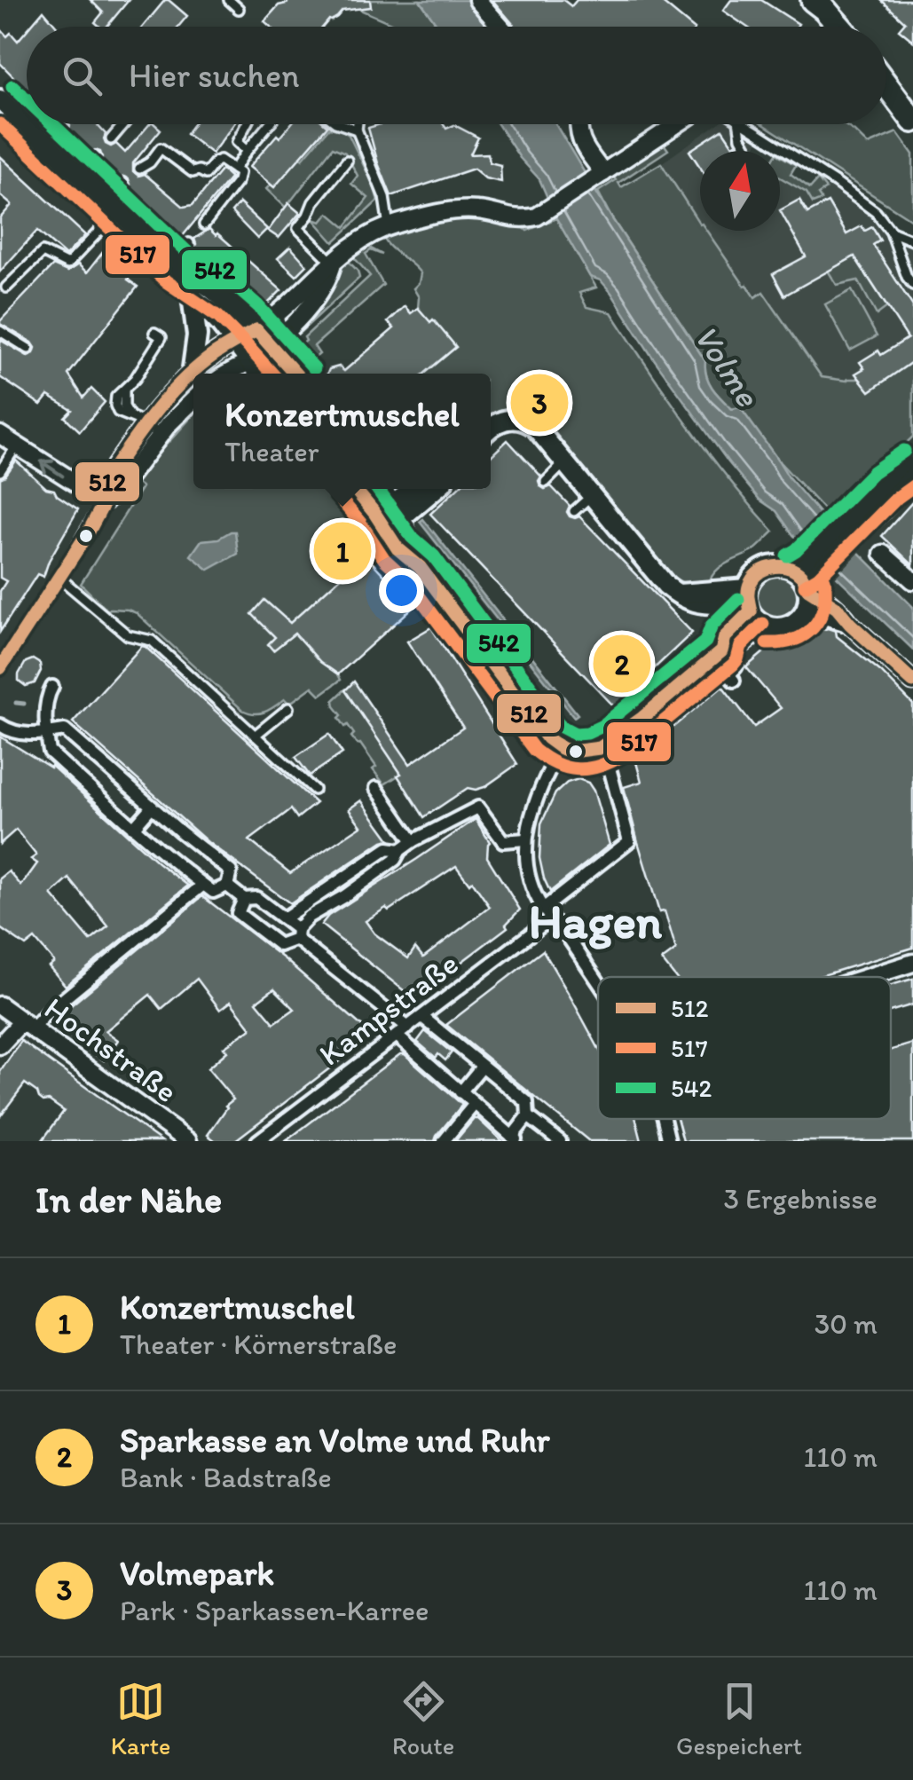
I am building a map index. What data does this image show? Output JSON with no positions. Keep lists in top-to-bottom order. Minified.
{"streets":{"street":["Kampstraße","Hochstraße"]},"districts":["Hagen"],"water":["Volme"],"lines":["transit line 542","transit line 517","transit line 512"],"legend":["512","517","542"],"north":"top","page":{"search":"Hier suchen","pins":["3","1","2"],"popup":["Konzertmuschel","Theater"],"heading":["In der Nähe","3 Ergebnisse"],"list":[{"mark":"1","name":"Konzertmuschel","note":"Theater · Körnerstraße","value":"30 m"},{"mark":"2","name":"Sparkasse an Volme und Ruhr","note":"Bank · Badstraße","value":"110 m"},{"mark":"3","name":"Volmepark","note":"Park · Sparkassen-Karree","value":"110 m"}],"nav":["Karte","Route","Gespeichert"]}}
